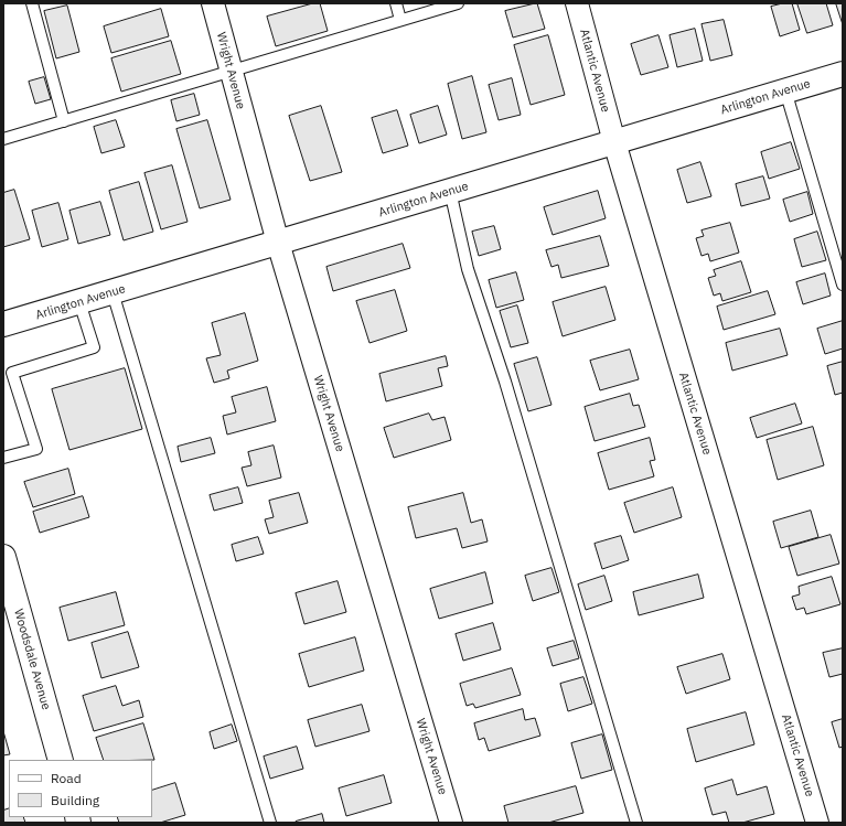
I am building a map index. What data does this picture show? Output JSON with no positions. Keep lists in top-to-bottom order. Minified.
{"streets":{"street":["Wright Avenue","Atlantic Avenue","Arlington Avenue","Woodsdale Avenue"]},"crossings":[["Wright Avenue","Arlington Avenue"],["Atlantic Avenue","Arlington Avenue"]],"legend":["Road","Building"]}
